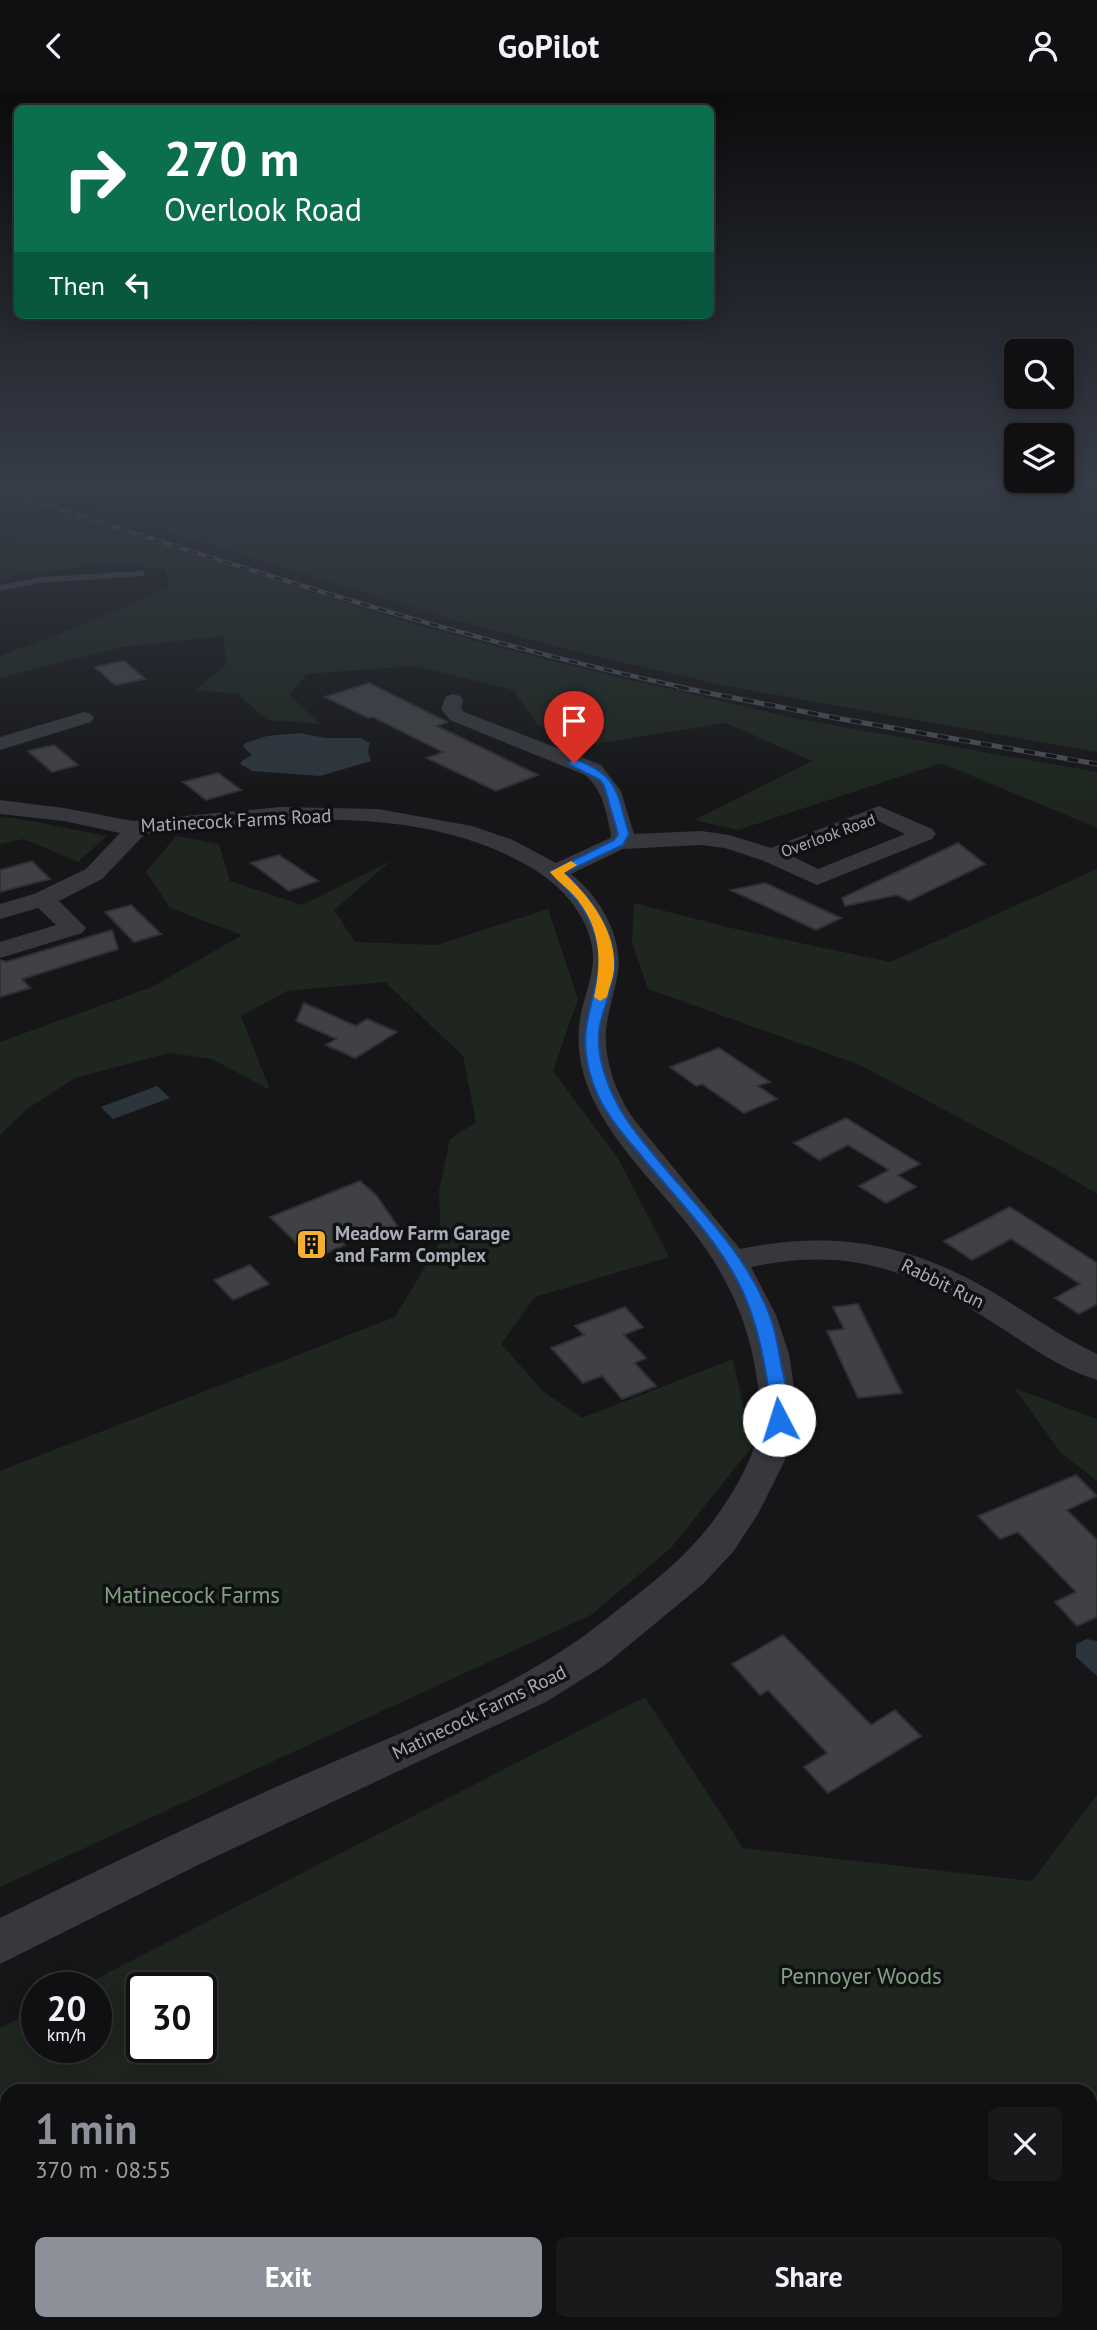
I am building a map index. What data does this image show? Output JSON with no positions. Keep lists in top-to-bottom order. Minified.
{"streets":{"street":["Matinecock Farms Road","Overlook Road","Rabbit Run"]},"crossings":[["Matinecock Farms Road","Overlook Road"],["Matinecock Farms Road","Rabbit Run"]],"parks":["Matinecock Farms","Pennoyer Woods"],"places":{"building":["Meadow Farm Garage and Farm Complex"]},"page":{"header":"GoPilot","turn":["270 m","Overlook Road"],"then":"Then","speed":"20 km/h","limit":"30","heading":["1 min","370 m · 08:55"],"buttons":["Exit","Share"]}}
